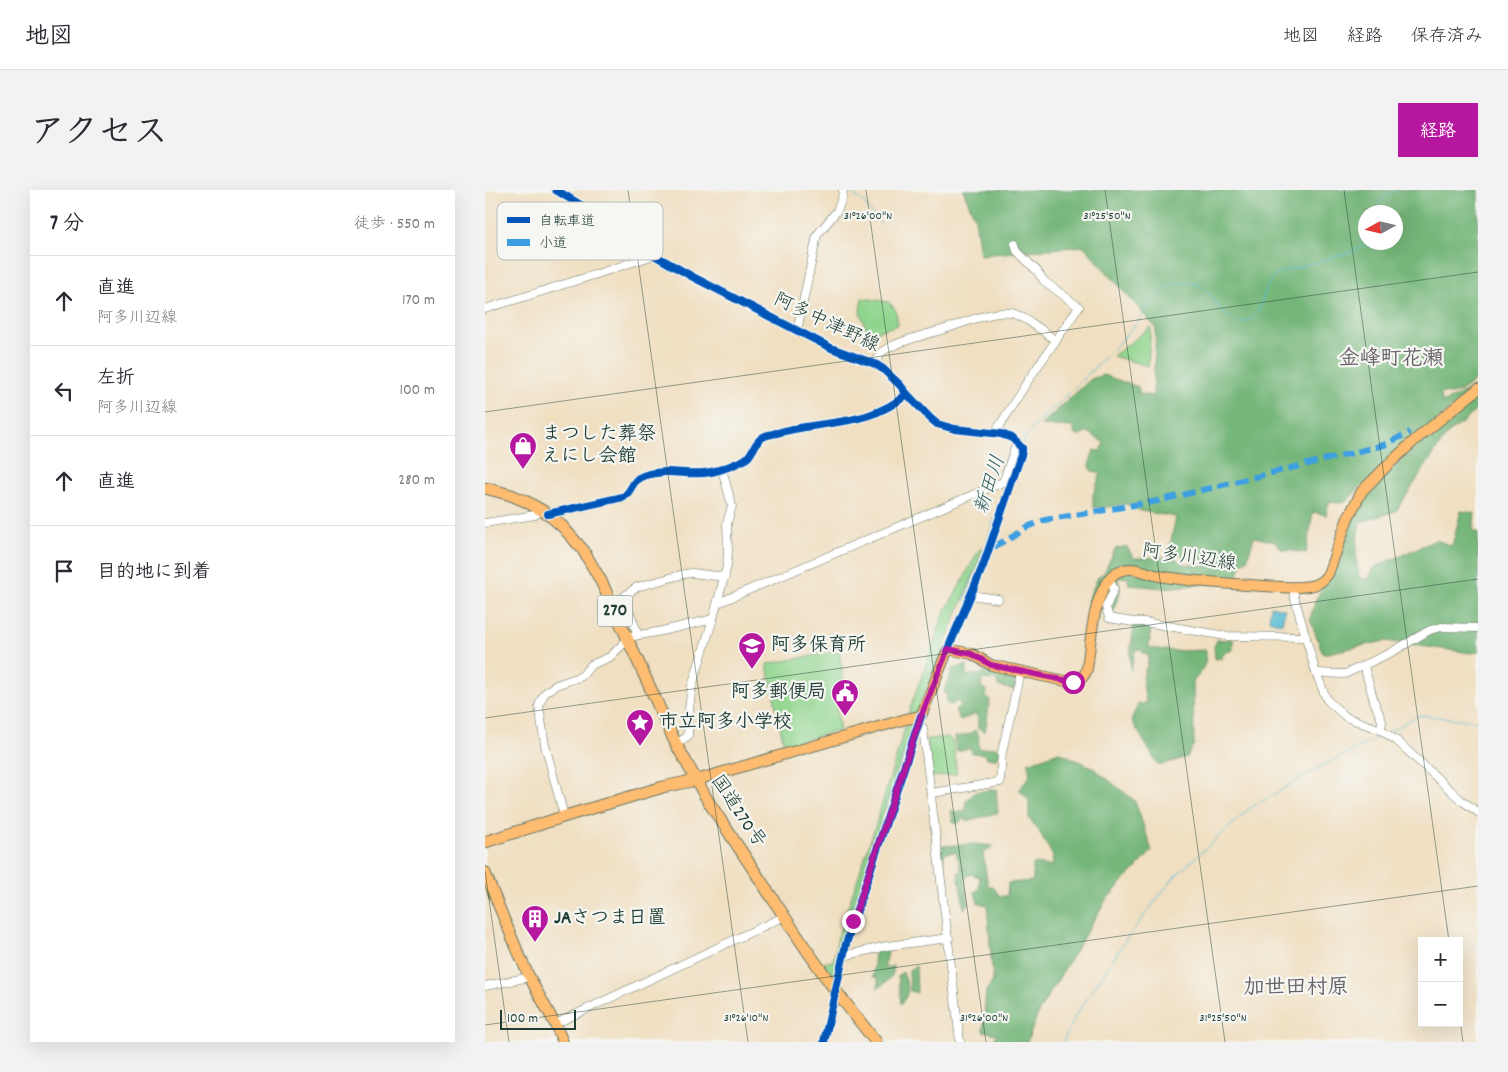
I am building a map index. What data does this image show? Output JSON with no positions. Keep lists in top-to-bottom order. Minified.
{"streets":{"highway":["270","国道270号"],"main road":["阿多川辺線"],"street":["阿多中津野線"]},"crossings":[["270","国道270号"]],"districts":["金峰町花瀬","加世田村原"],"water":["新田川"],"places":{"shop":["まつした葬祭 えにし会館"],"school or university":["阿多保育所"],"public building":["阿多郵便局"],"place":["市立阿多小学校"],"building":["JAさつま日置"]},"legend":["自転車道","小道"],"scale_bar":"100 m","north":"left","page":{"header":"地図","nav":["地図","経路","保存済み"],"title":"アクセス","buttons":"経路","heading":["7 分","徒歩 · 550 m"],"list":[["直進","阿多川辺線","170 m"],["左折","阿多川辺線","100 m"],["直進","280 m"],"目的地に到着"],"map_buttons":["+","−"],"scale":"100 m"},"coordinates":["31°26'00\"N","31°25'50\"N","31°26'10\"N"]}
